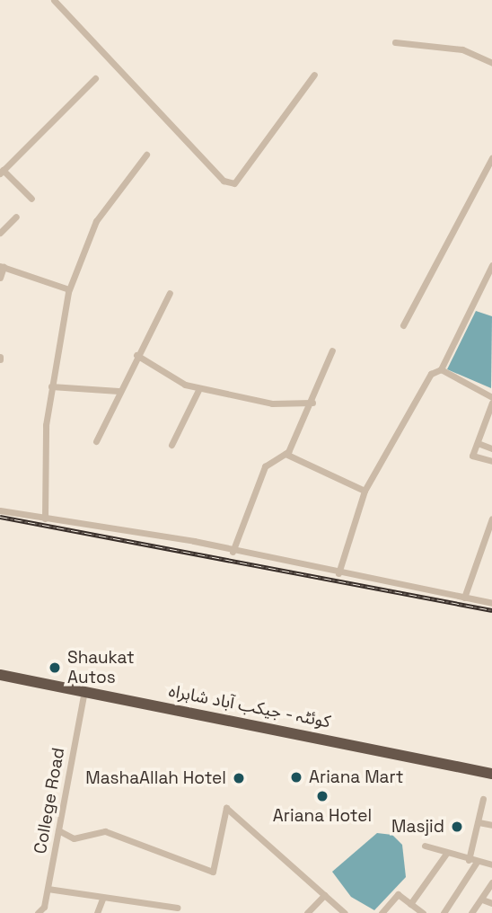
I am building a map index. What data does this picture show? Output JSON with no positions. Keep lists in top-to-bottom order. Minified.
{"streets":{"highway":["کوئٹہ - جیکب آباد شاہراہ"],"street":["College Road"]},"crossings":[["کوئٹہ - جیکب آباد شاہراہ","College Road"]],"places":["Shaukat Autos","Ariana Mart","MashaAllah Hotel","Ariana Hotel","Masjid"]}
